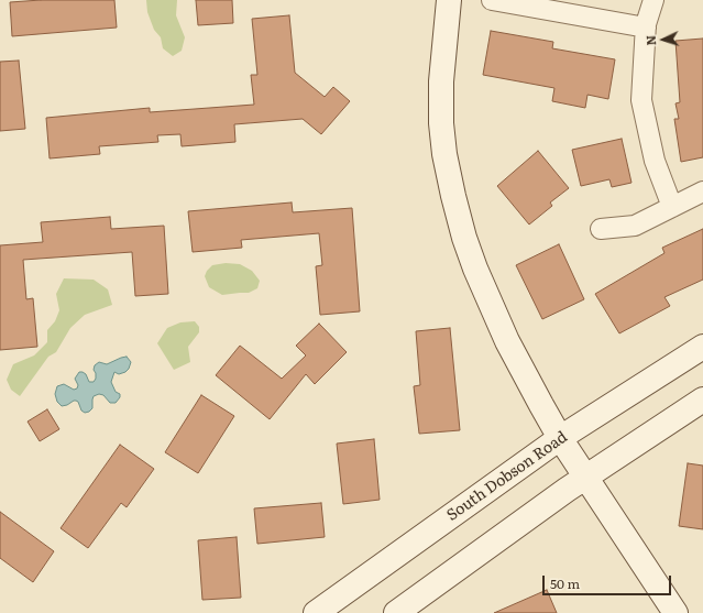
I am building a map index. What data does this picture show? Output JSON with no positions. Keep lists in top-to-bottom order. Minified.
{"streets":{"main road":["South Dobson Road"]},"scale_bar":"50 m","north":"left"}
